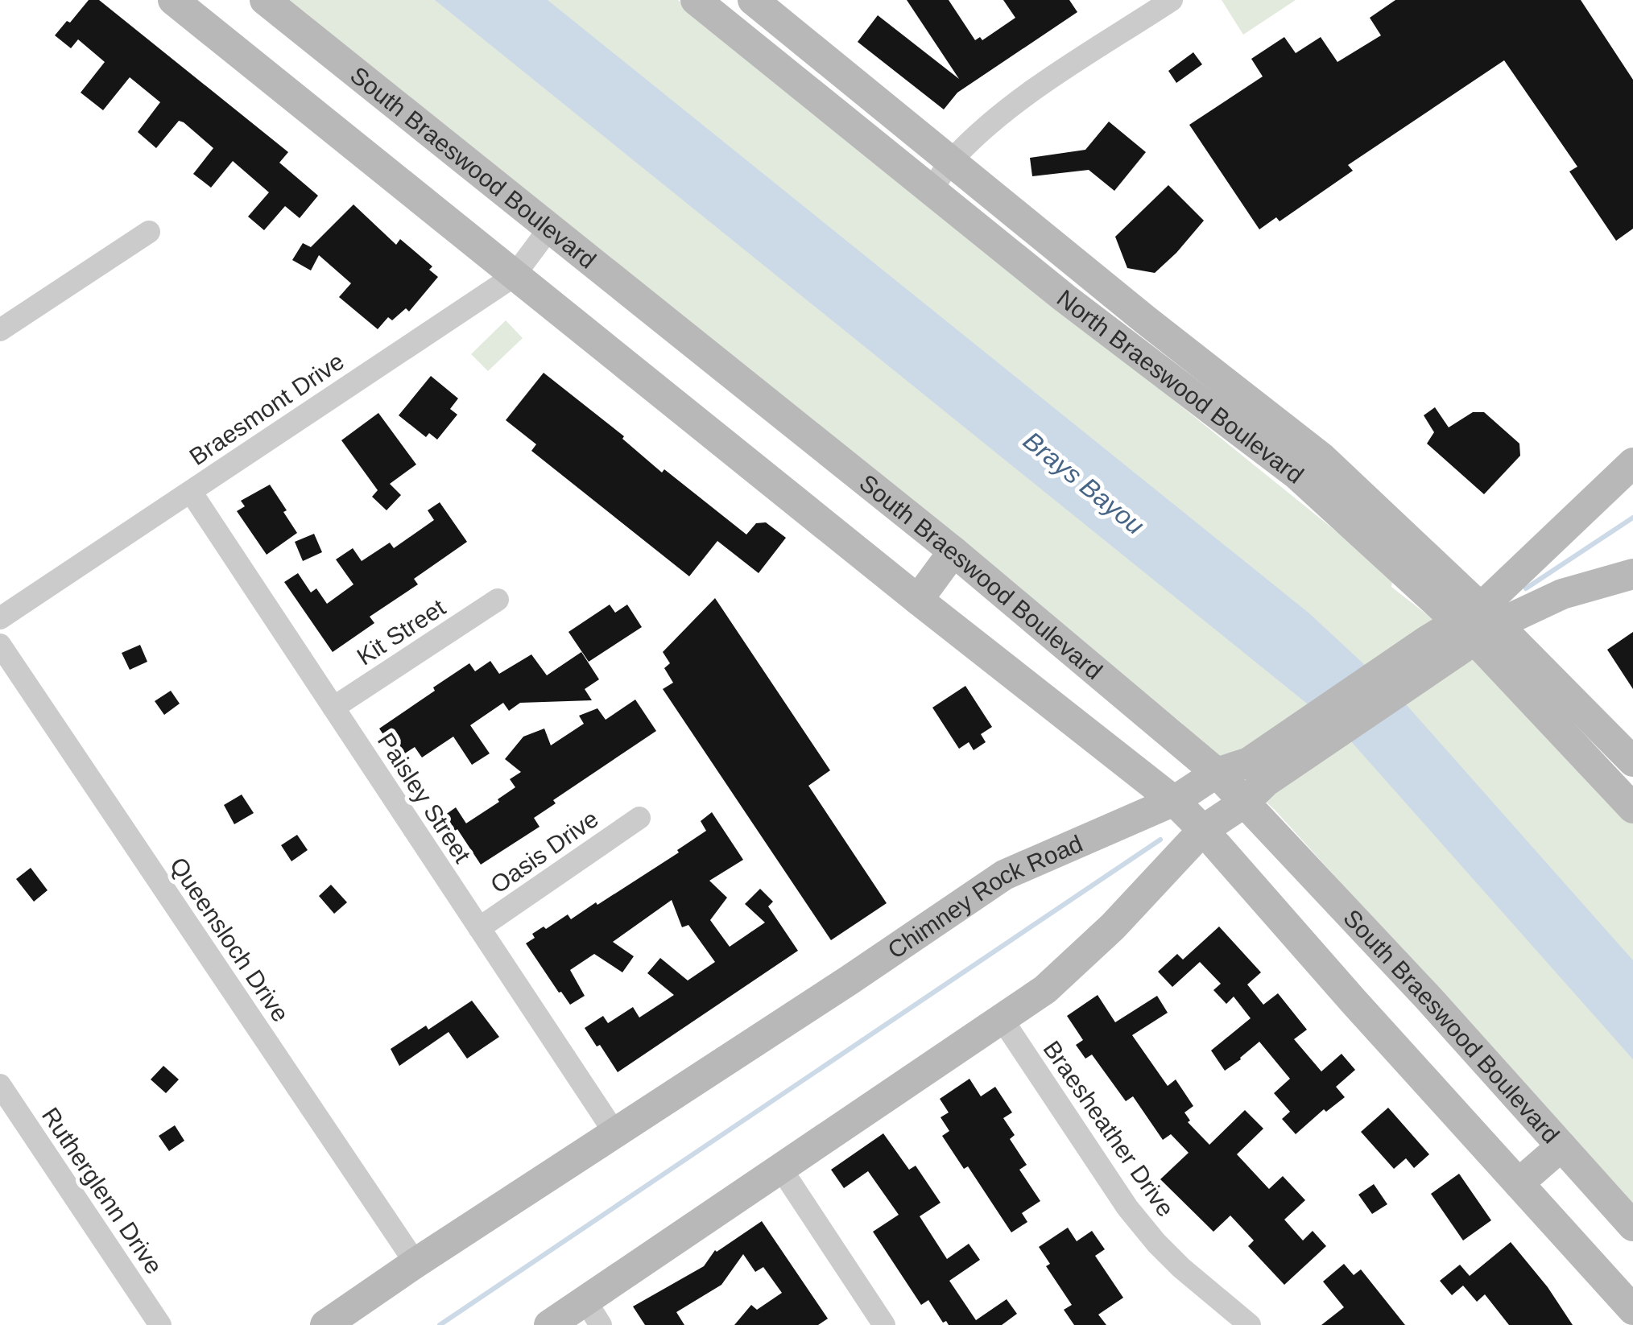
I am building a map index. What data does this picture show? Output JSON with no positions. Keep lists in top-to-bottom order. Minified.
{"streets":{"main road":["South Braeswood Boulevard","North Braeswood Boulevard","Chimney Rock Road"],"street":["Braesmont Drive","Kit Street","Paisley Street","Oasis Drive","Queensloch Drive","Braesheather Drive","Rutherglenn Drive"]},"crossings":[["South Braeswood Boulevard","Braesmont Drive"],["South Braeswood Boulevard","Chimney Rock Road"],["North Braeswood Boulevard","Chimney Rock Road"],["Braesmont Drive","Paisley Street"],["Kit Street","Paisley Street"],["Paisley Street","Oasis Drive"],["Paisley Street","Chimney Rock Road"],["Chimney Rock Road","Queensloch Drive"]],"water":["Brays Bayou"]}
